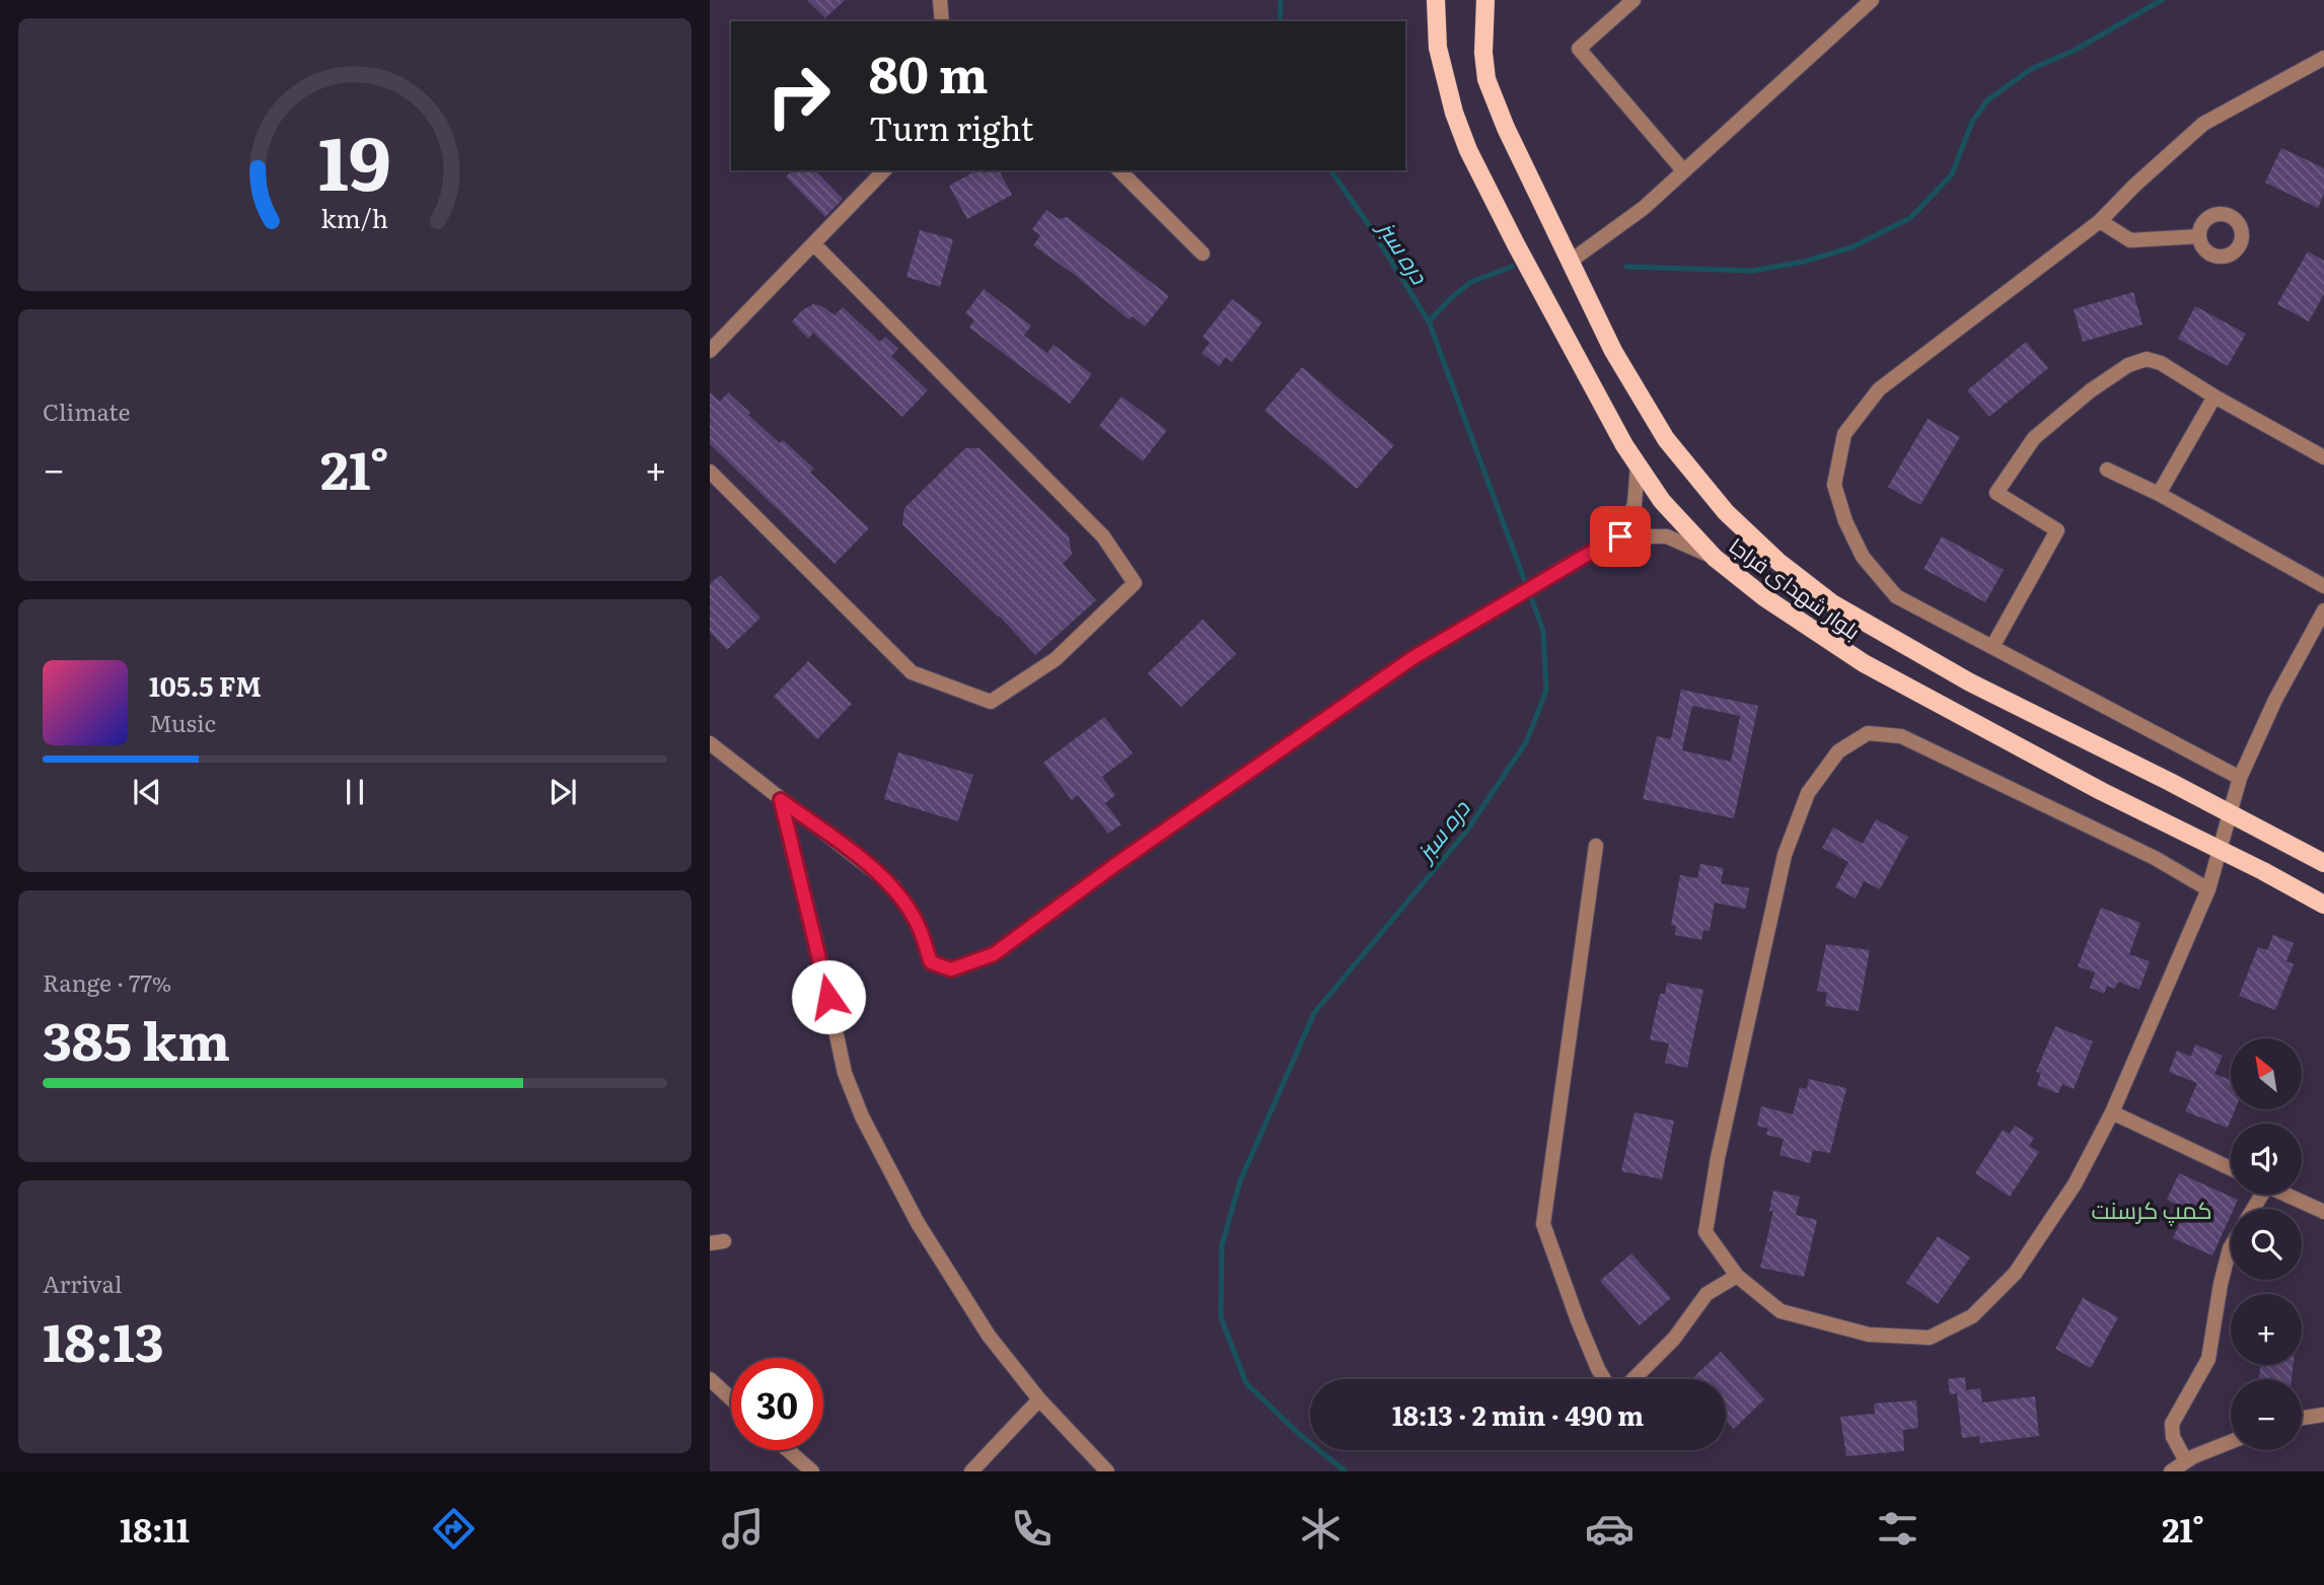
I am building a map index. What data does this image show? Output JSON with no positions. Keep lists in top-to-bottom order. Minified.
{"streets":{"main road":["بلوار شهدای فراجا"]},"districts":["کمپ کرسنت"],"water":["دره سبز"],"north":"top left","page":{"turn":["80 m","Turn right"],"tile":["Climate",["Range · 77%","385 km"],["Arrival","18:13"]],"heat":["−","21°","+"],"song":["105.5 FM","Music"],"map_buttons":["+","−"],"limit":"30","trip":"18:13 · 2 min · 490 m","tabs":["18:11","21°"],"gauge":["19","km/h"]}}
